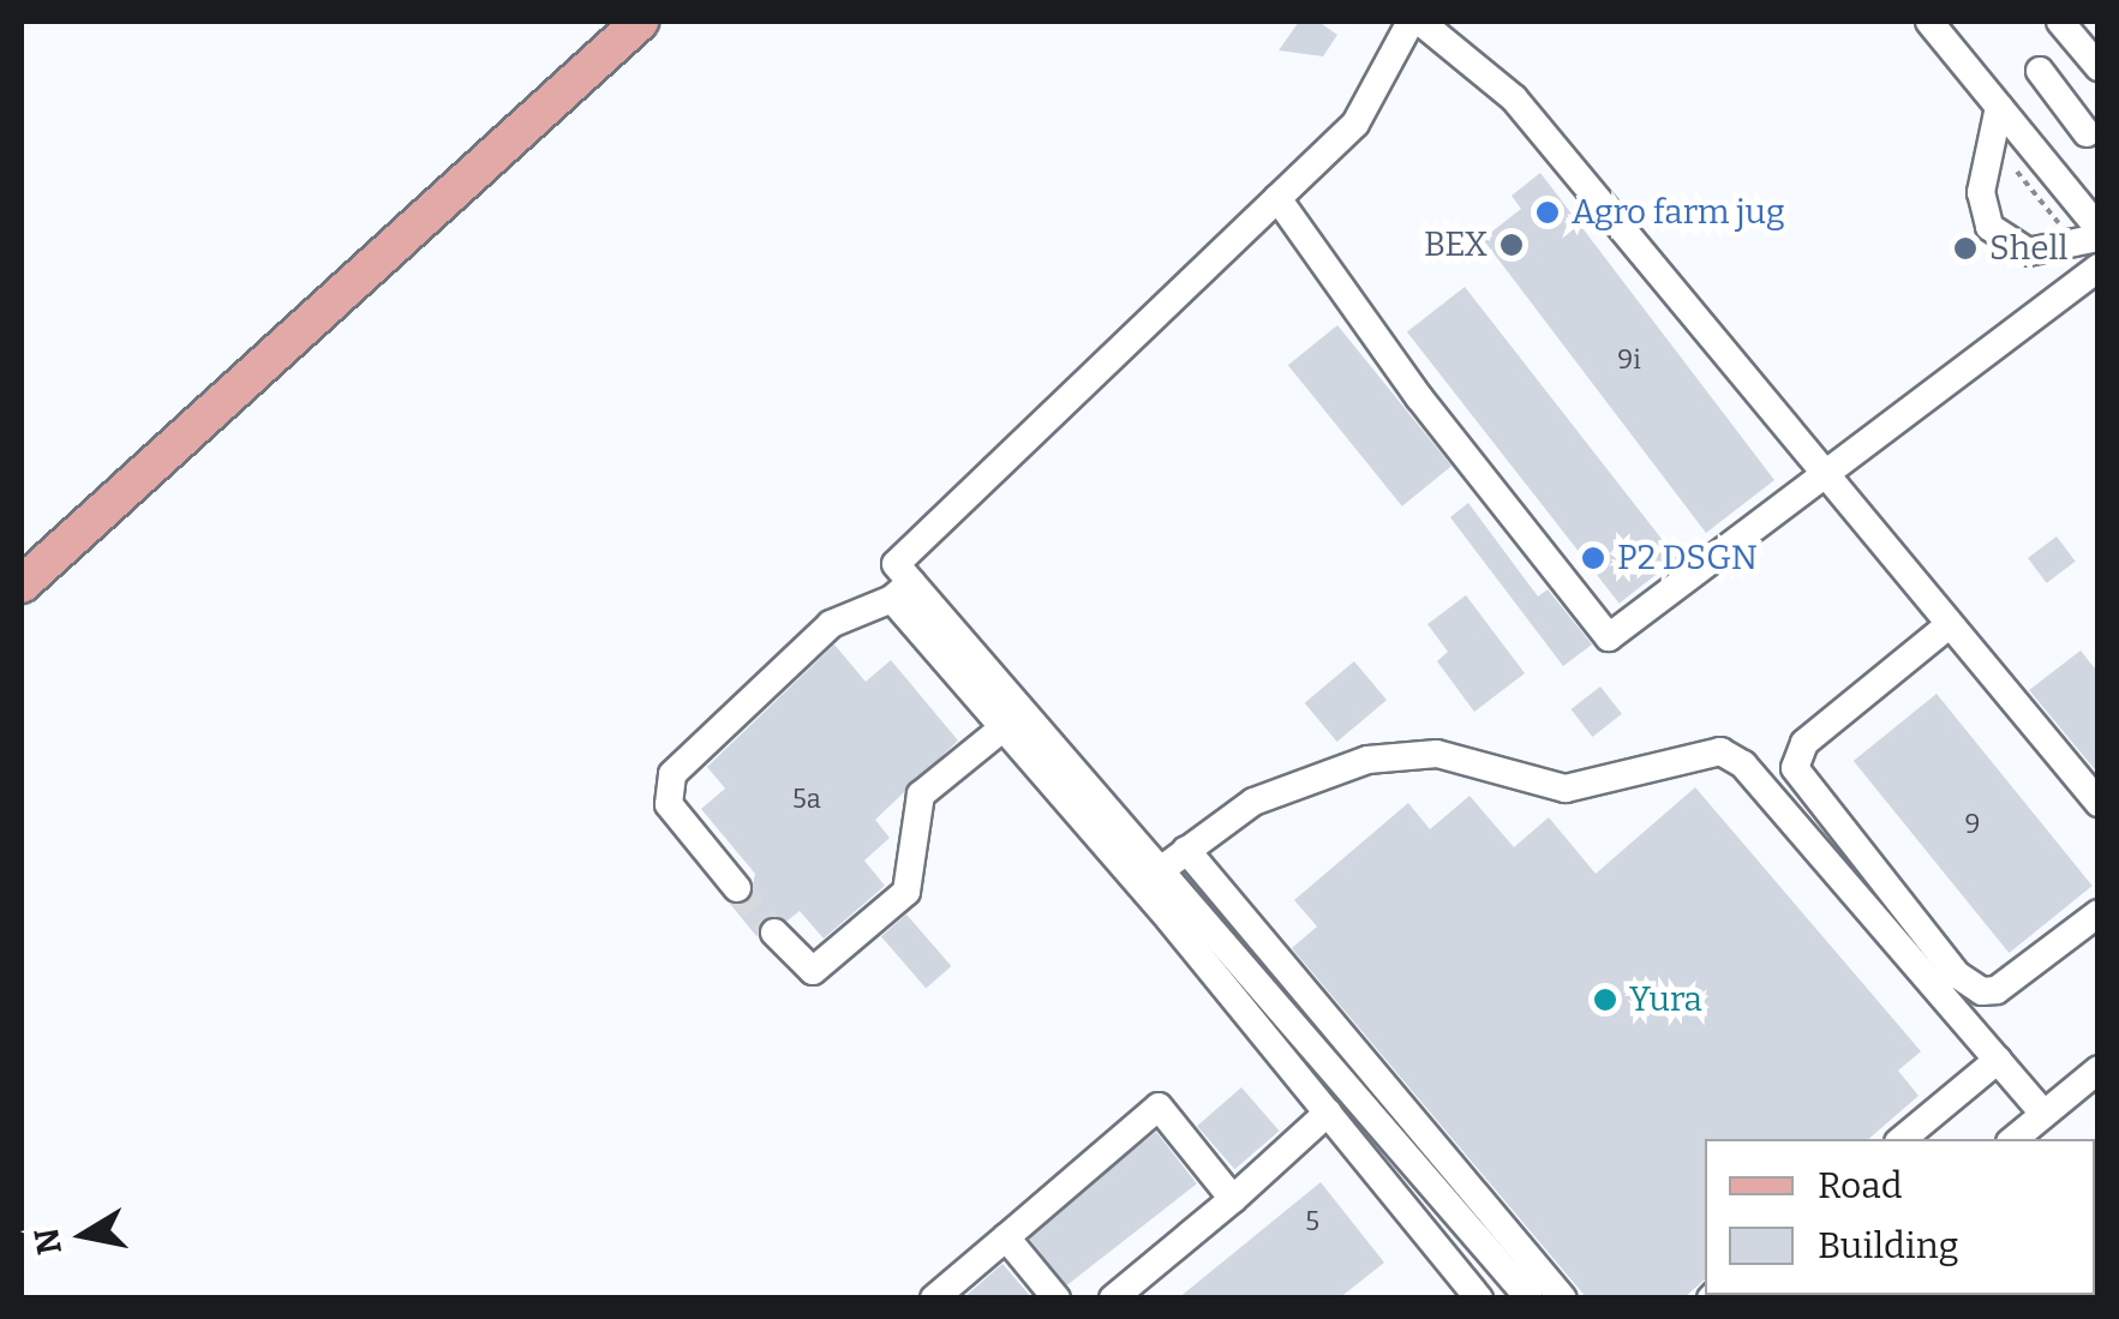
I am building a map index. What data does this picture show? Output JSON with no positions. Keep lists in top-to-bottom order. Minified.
{"places":["Agro farm jug","BEX","Shell","P2 DSGN","Yura"],"house_numbers":["9i","5a","9","5"],"legend":["Road","Building"],"north":"left"}
